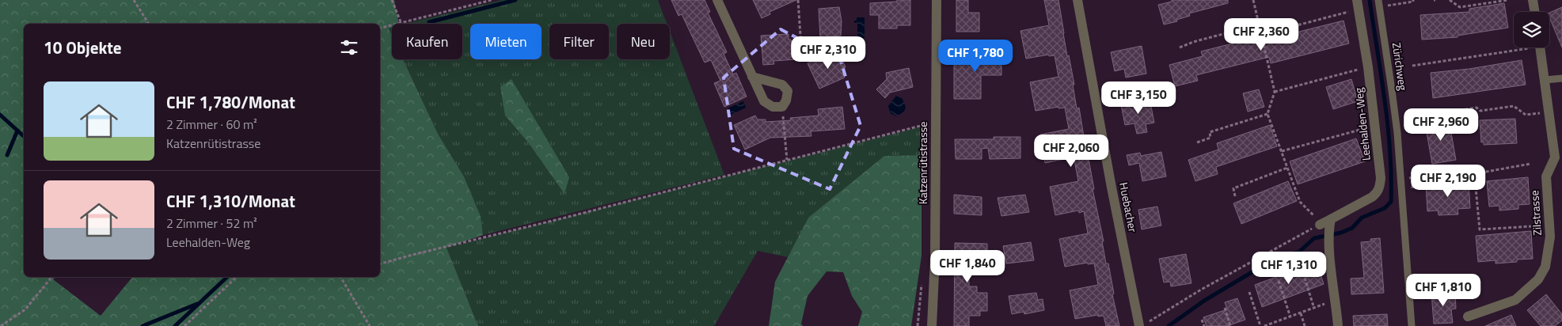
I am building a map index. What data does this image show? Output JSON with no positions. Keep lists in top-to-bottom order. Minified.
{"streets":{"street":["Leehalden-Weg","Katzenrütistrasse","Huebacher","Zilstrasse"],"lane":["Zürichweg"]},"page":{"price":["CHF 2,360","CHF 2,310","CHF 1,780","CHF 3,150","CHF 2,960","CHF 2,060","CHF 2,190","CHF 1,840","CHF 1,310","CHF 1,810"],"chip":["Kaufen","Mieten","Filter","Neu"],"heading":"10 Objekte","list":[{"name":"CHF 1,780/Monat","note":"2 Zimmer · 60 m² · Katzenrütistrasse"},{"name":"CHF 1,310/Monat","note":"2 Zimmer · 52 m² · Leehalden-Weg"}]}}
